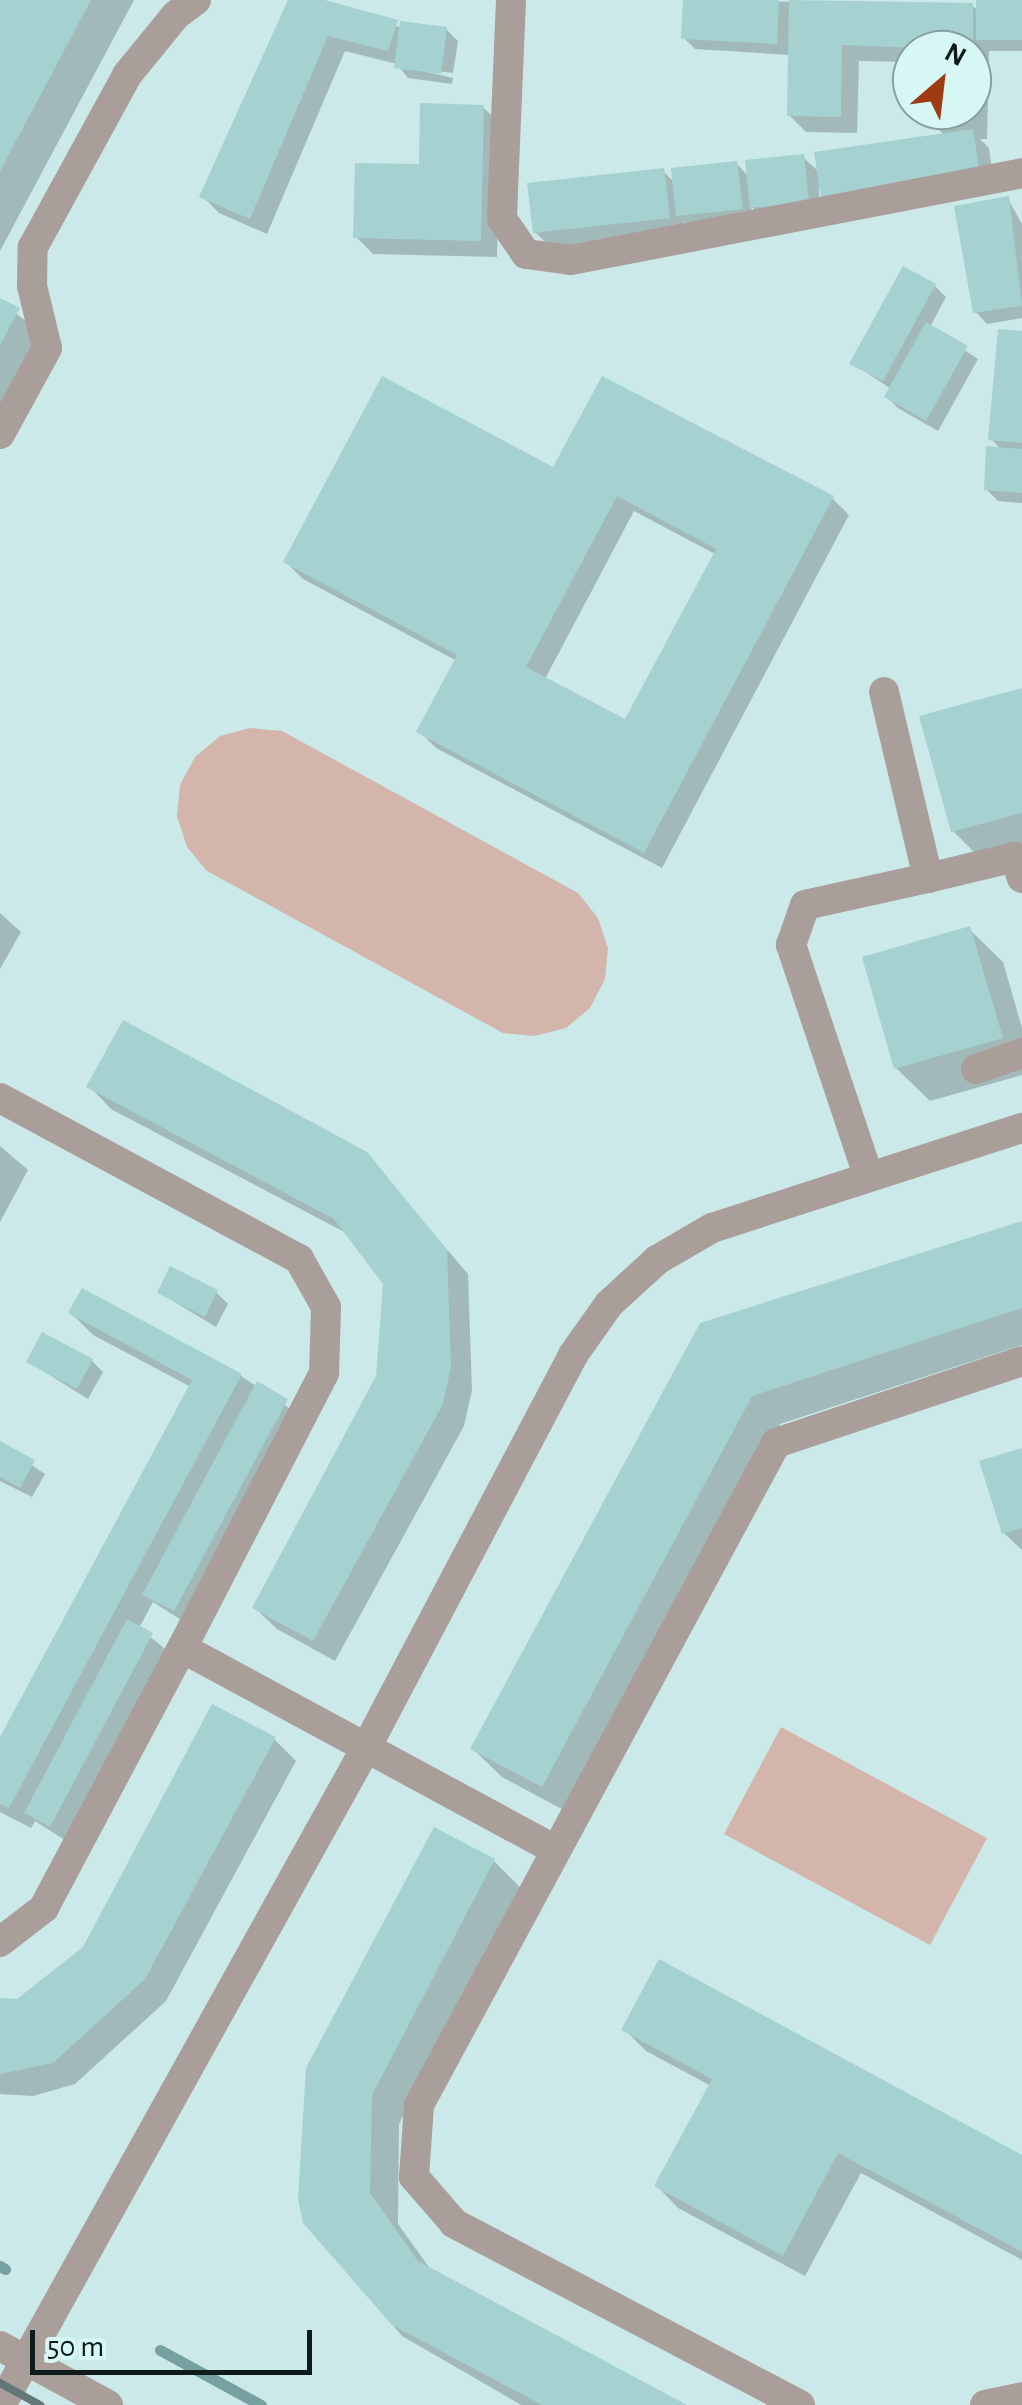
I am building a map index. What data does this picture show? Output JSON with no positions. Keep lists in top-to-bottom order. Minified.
{"scale_bar":"50 m","north":"top right"}
